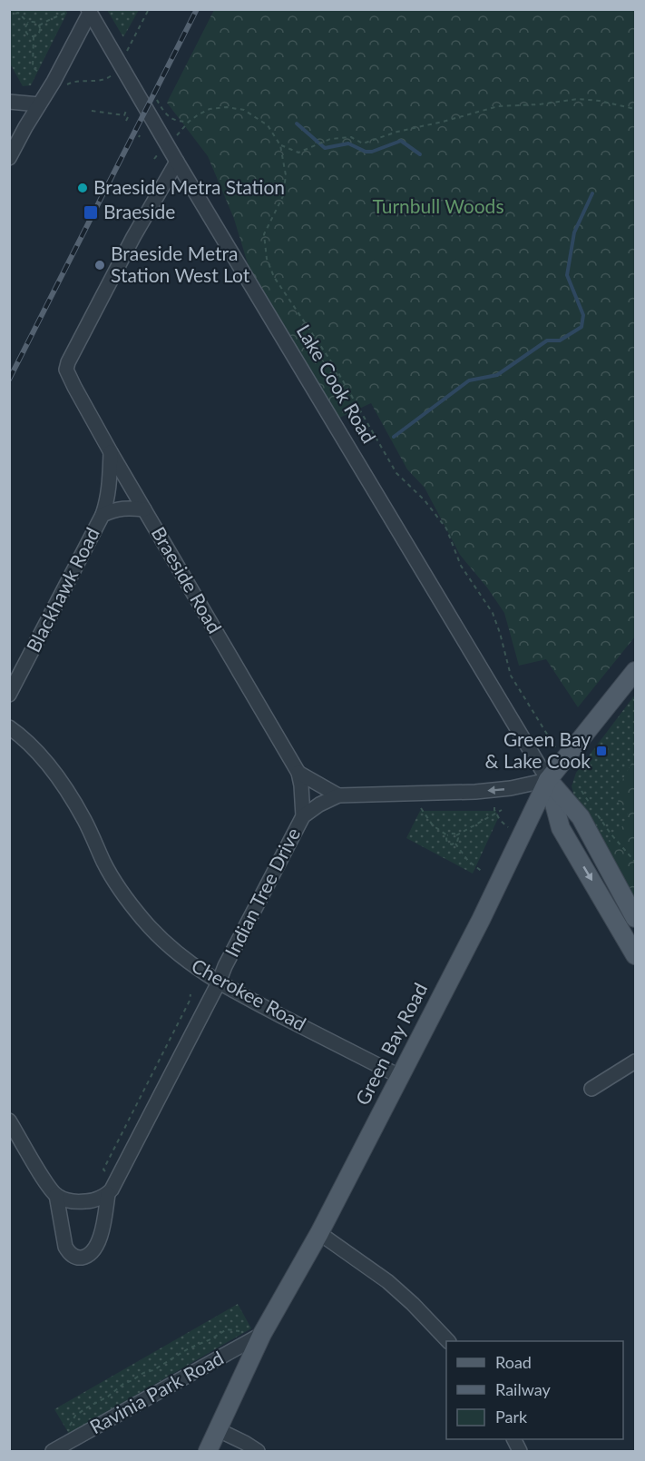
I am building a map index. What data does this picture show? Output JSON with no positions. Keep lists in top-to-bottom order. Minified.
{"streets":{"main road":["Lake Cook Road","Green Bay Road"],"street":["Braeside Road","Blackhawk Road","Indian Tree Drive","Cherokee Road","Ravinia Park Road"]},"crossings":[["Lake Cook Road","Braeside Road"],["Lake Cook Road","Indian Tree Drive"],["Lake Cook Road","Green Bay Road"],["Braeside Road","Blackhawk Road"],["Braeside Road","Indian Tree Drive"],["Indian Tree Drive","Cherokee Road"],["Indian Tree Drive","Green Bay Road"],["Cherokee Road","Green Bay Road"],["Green Bay Road","Ravinia Park Road"]],"parks":["Turnbull Woods"],"places":{"other":["Braeside Metra Station","Braeside Metra Station West Lot"],"transit":["Braeside","Green Bay & Lake Cook"]},"legend":["Road","Railway","Park"]}
